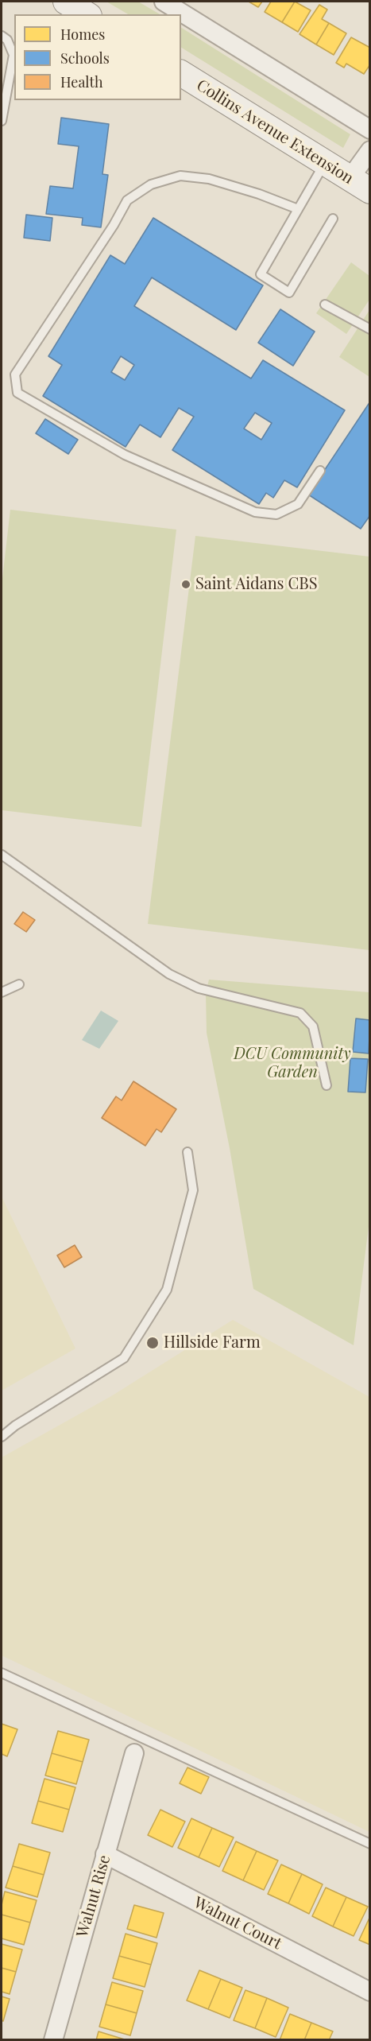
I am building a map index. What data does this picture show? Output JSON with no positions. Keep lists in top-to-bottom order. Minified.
{"streets":{"main road":["Collins Avenue Extension"],"street":["Walnut Rise","Walnut Court"]},"crossings":[["Walnut Rise","Walnut Court"]],"parks":["DCU Community Garden"],"places":["Saint Aidans CBS","Hillside Farm"],"legend":["Homes","Schools","Health"]}
